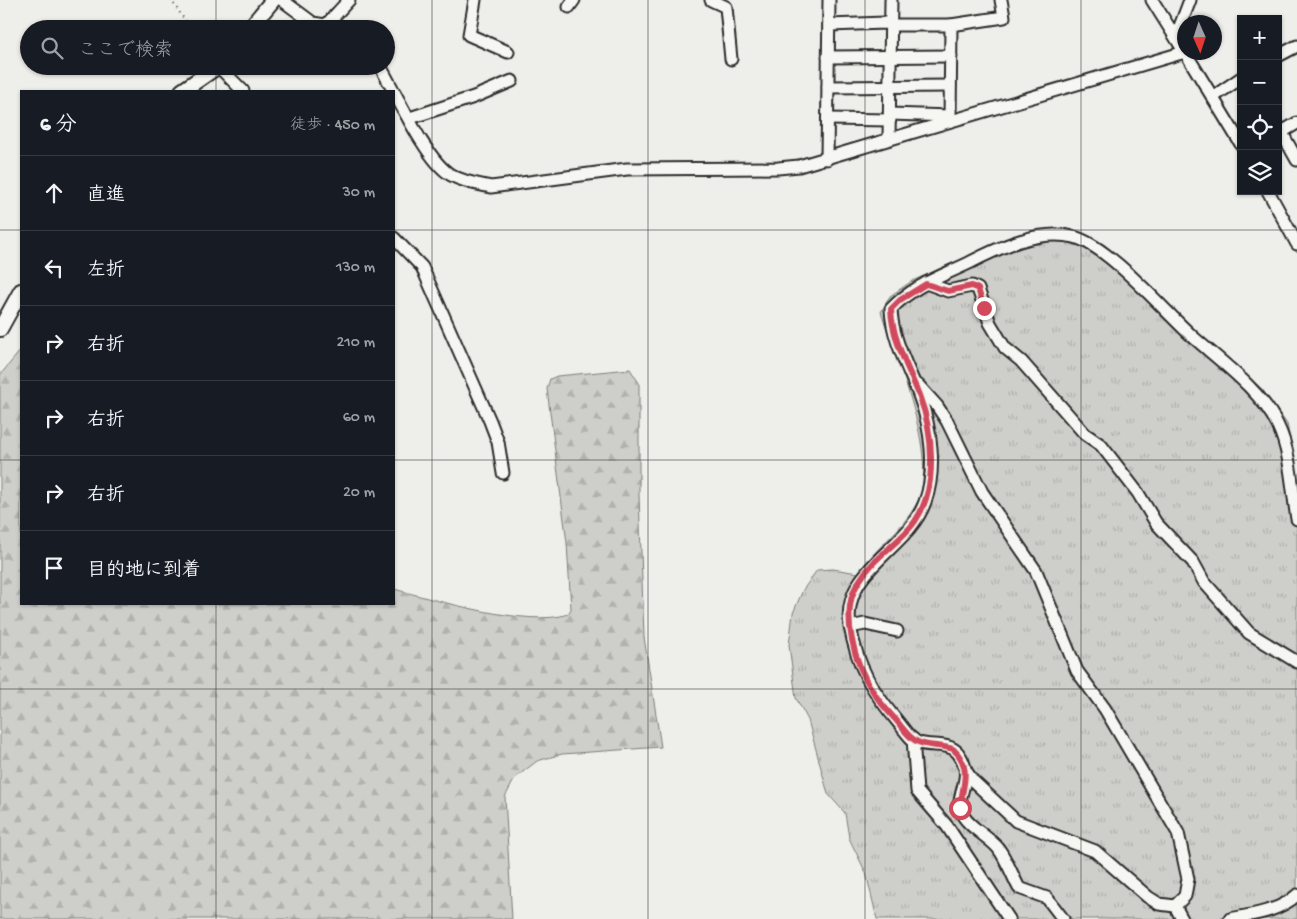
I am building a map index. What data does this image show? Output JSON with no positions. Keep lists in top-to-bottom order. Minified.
{"north":"bottom","page":{"map_buttons":["+","−"],"search":"ここで検索","heading":["6 分","徒歩 · 450 m"],"list":[["直進","30 m"],["左折","130 m"],["右折","210 m"],["右折","60 m"],["右折","20 m"],"目的地に到着"]}}
